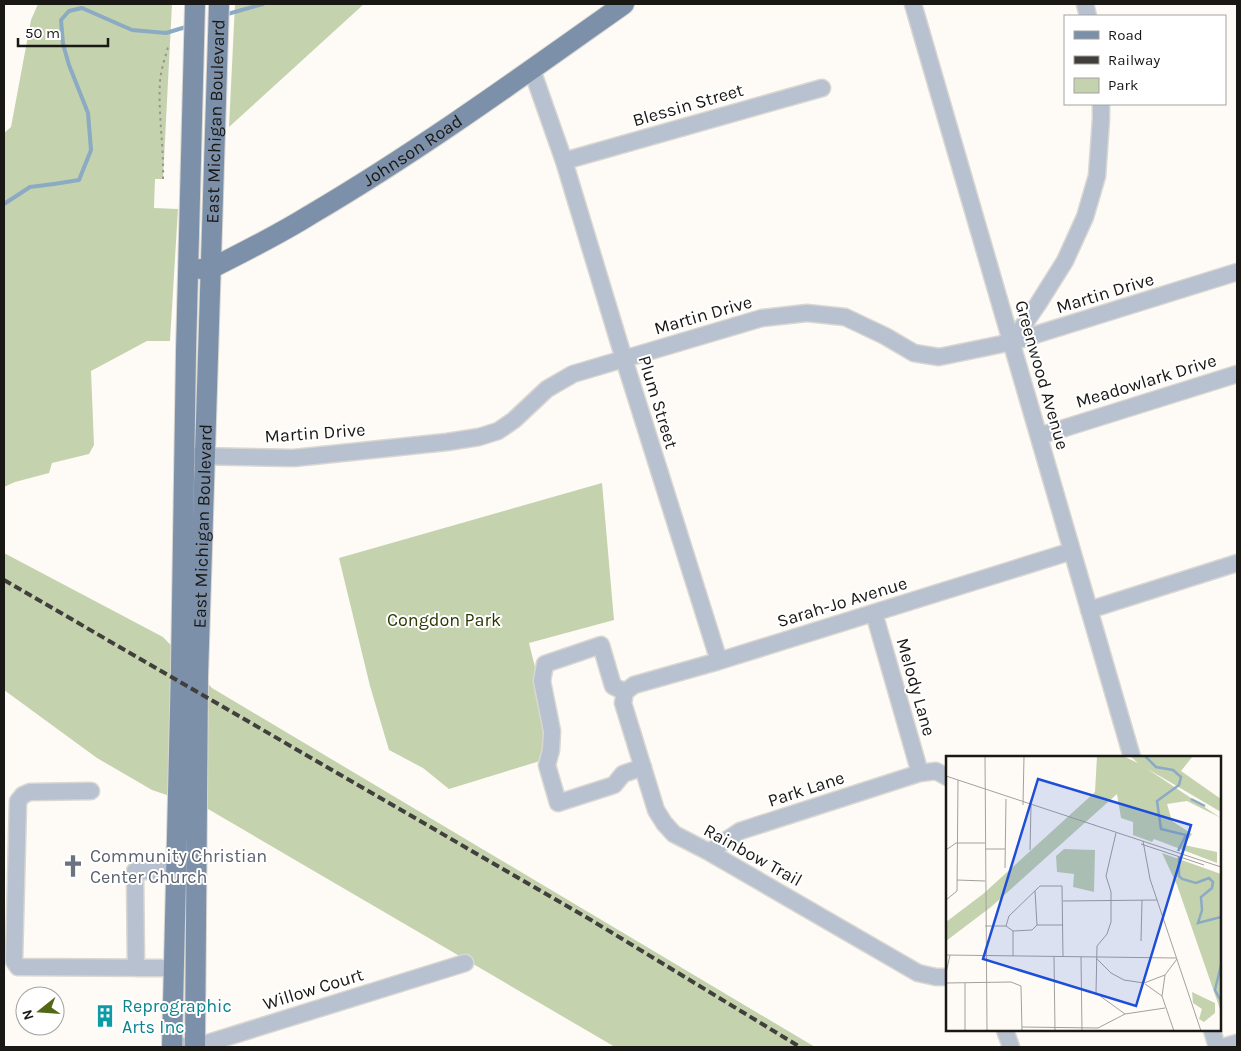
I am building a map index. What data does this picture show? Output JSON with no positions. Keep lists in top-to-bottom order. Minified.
{"streets":{"main road":["East Michigan Boulevard","Johnson Road"],"street":["Blessin Street","Martin Drive","Greenwood Avenue","Meadowlark Drive","Plum Street","Sarah-Jo Avenue","Melody Lane","Park Lane","Rainbow Trail","Willow Court"]},"crossings":[["Blessin Street","Plum Street"],["East Michigan Boulevard","Johnson Road"],["East Michigan Boulevard","Martin Drive"],["East Michigan Boulevard","Willow Court"],["Johnson Road","Plum Street"],["Martin Drive","Greenwood Avenue"],["Martin Drive","Plum Street"],["Greenwood Avenue","Meadowlark Drive"],["Greenwood Avenue","Sarah-Jo Avenue"],["Plum Street","Sarah-Jo Avenue"],["Sarah-Jo Avenue","Melody Lane"],["Sarah-Jo Avenue","Rainbow Trail"],["Melody Lane","Park Lane"],["Park Lane","Rainbow Trail"]],"parks":["Congdon Park"],"places":{"church":["Community Christian Center Church"],"building":["Reprographic Arts Inc"]},"legend":["Road","Railway","Park"],"scale_bar":"50 m","north":"left"}
